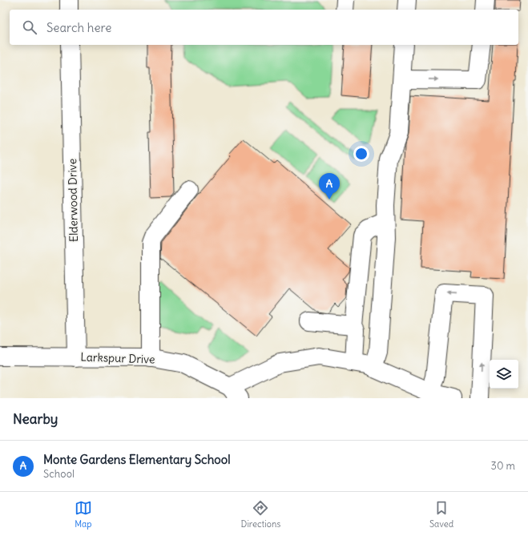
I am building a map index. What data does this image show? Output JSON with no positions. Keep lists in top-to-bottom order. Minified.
{"streets":{"street":["Elderwood Drive","Larkspur Drive"]},"crossings":[["Elderwood Drive","Larkspur Drive"]],"page":{"search":"Search here","pins":"A","heading":"Nearby","list":[{"mark":"A","name":"Monte Gardens Elementary School","note":"School","value":"30 m"}],"nav":["Map","Directions","Saved"]}}
